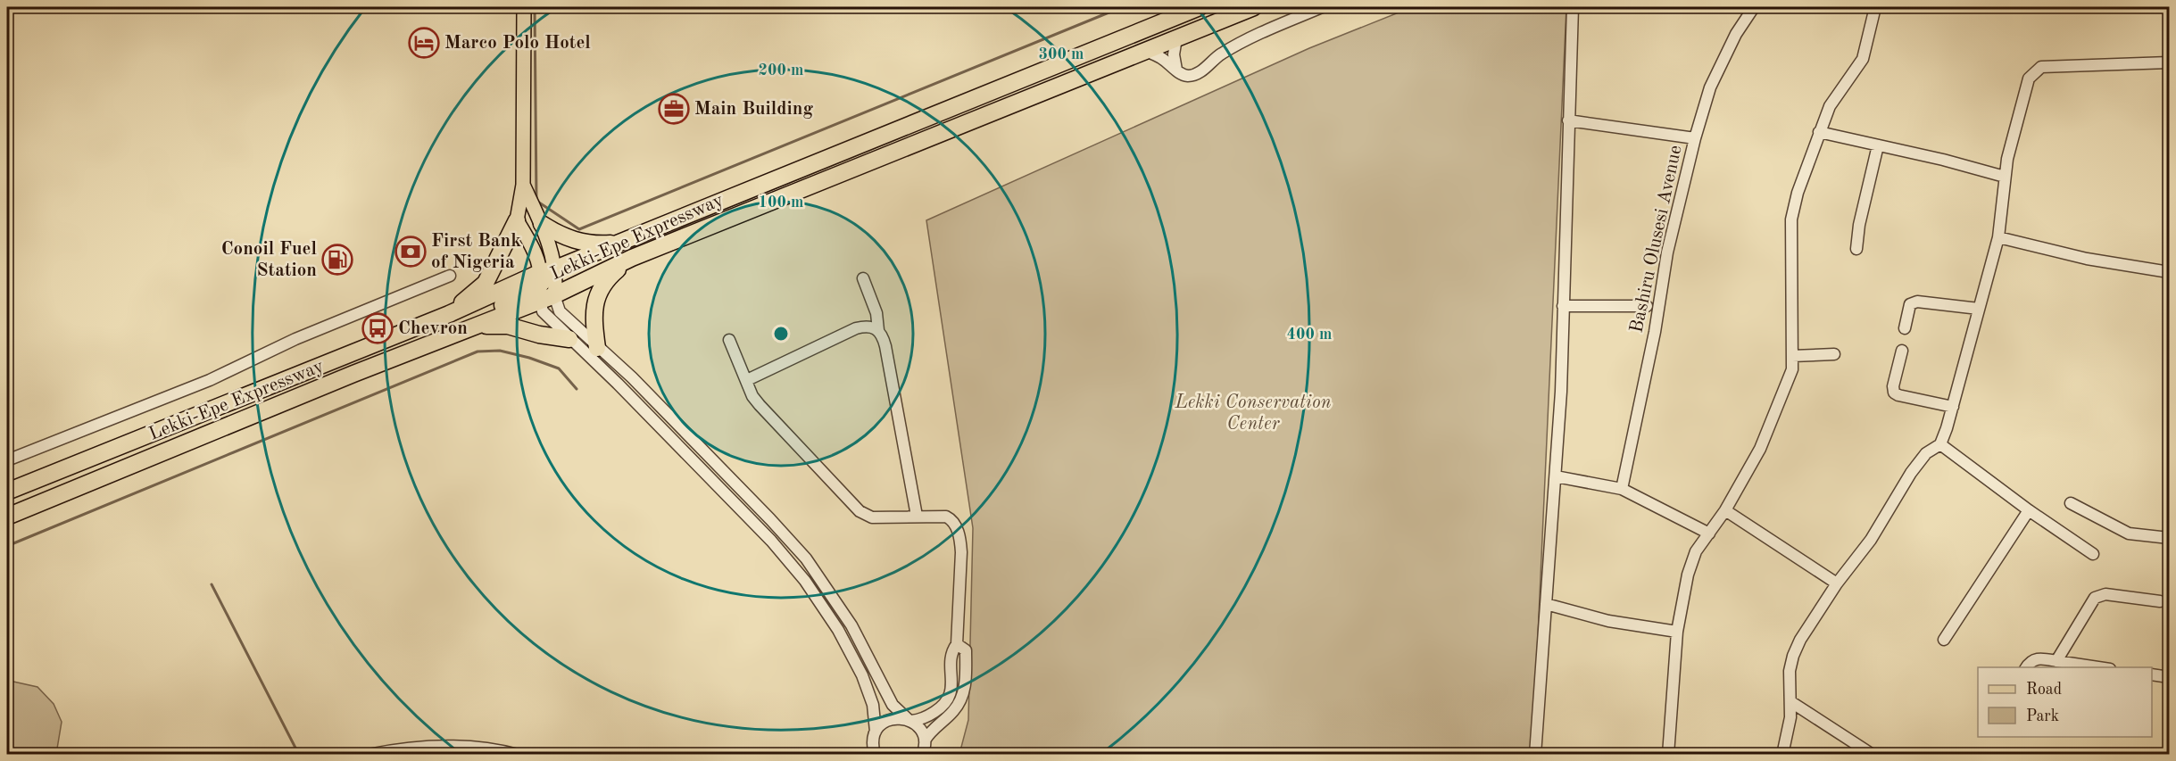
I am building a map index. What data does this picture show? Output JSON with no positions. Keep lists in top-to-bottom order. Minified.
{"streets":{"highway":["Lekki-Epe Expressway"],"street":["Bashiru Olusesi Avenue"]},"parks":["Lekki Conservation Center"],"places":{"hotel":["Marco Polo Hotel"],"office":["Main Building"],"bank":["First Bank of Nigeria"],"fuel station":["Conoil Fuel Station"],"bus stop":["Chevron"]},"legend":["Road","Park"],"rings":["300 m","200 m","100 m","400 m"]}
